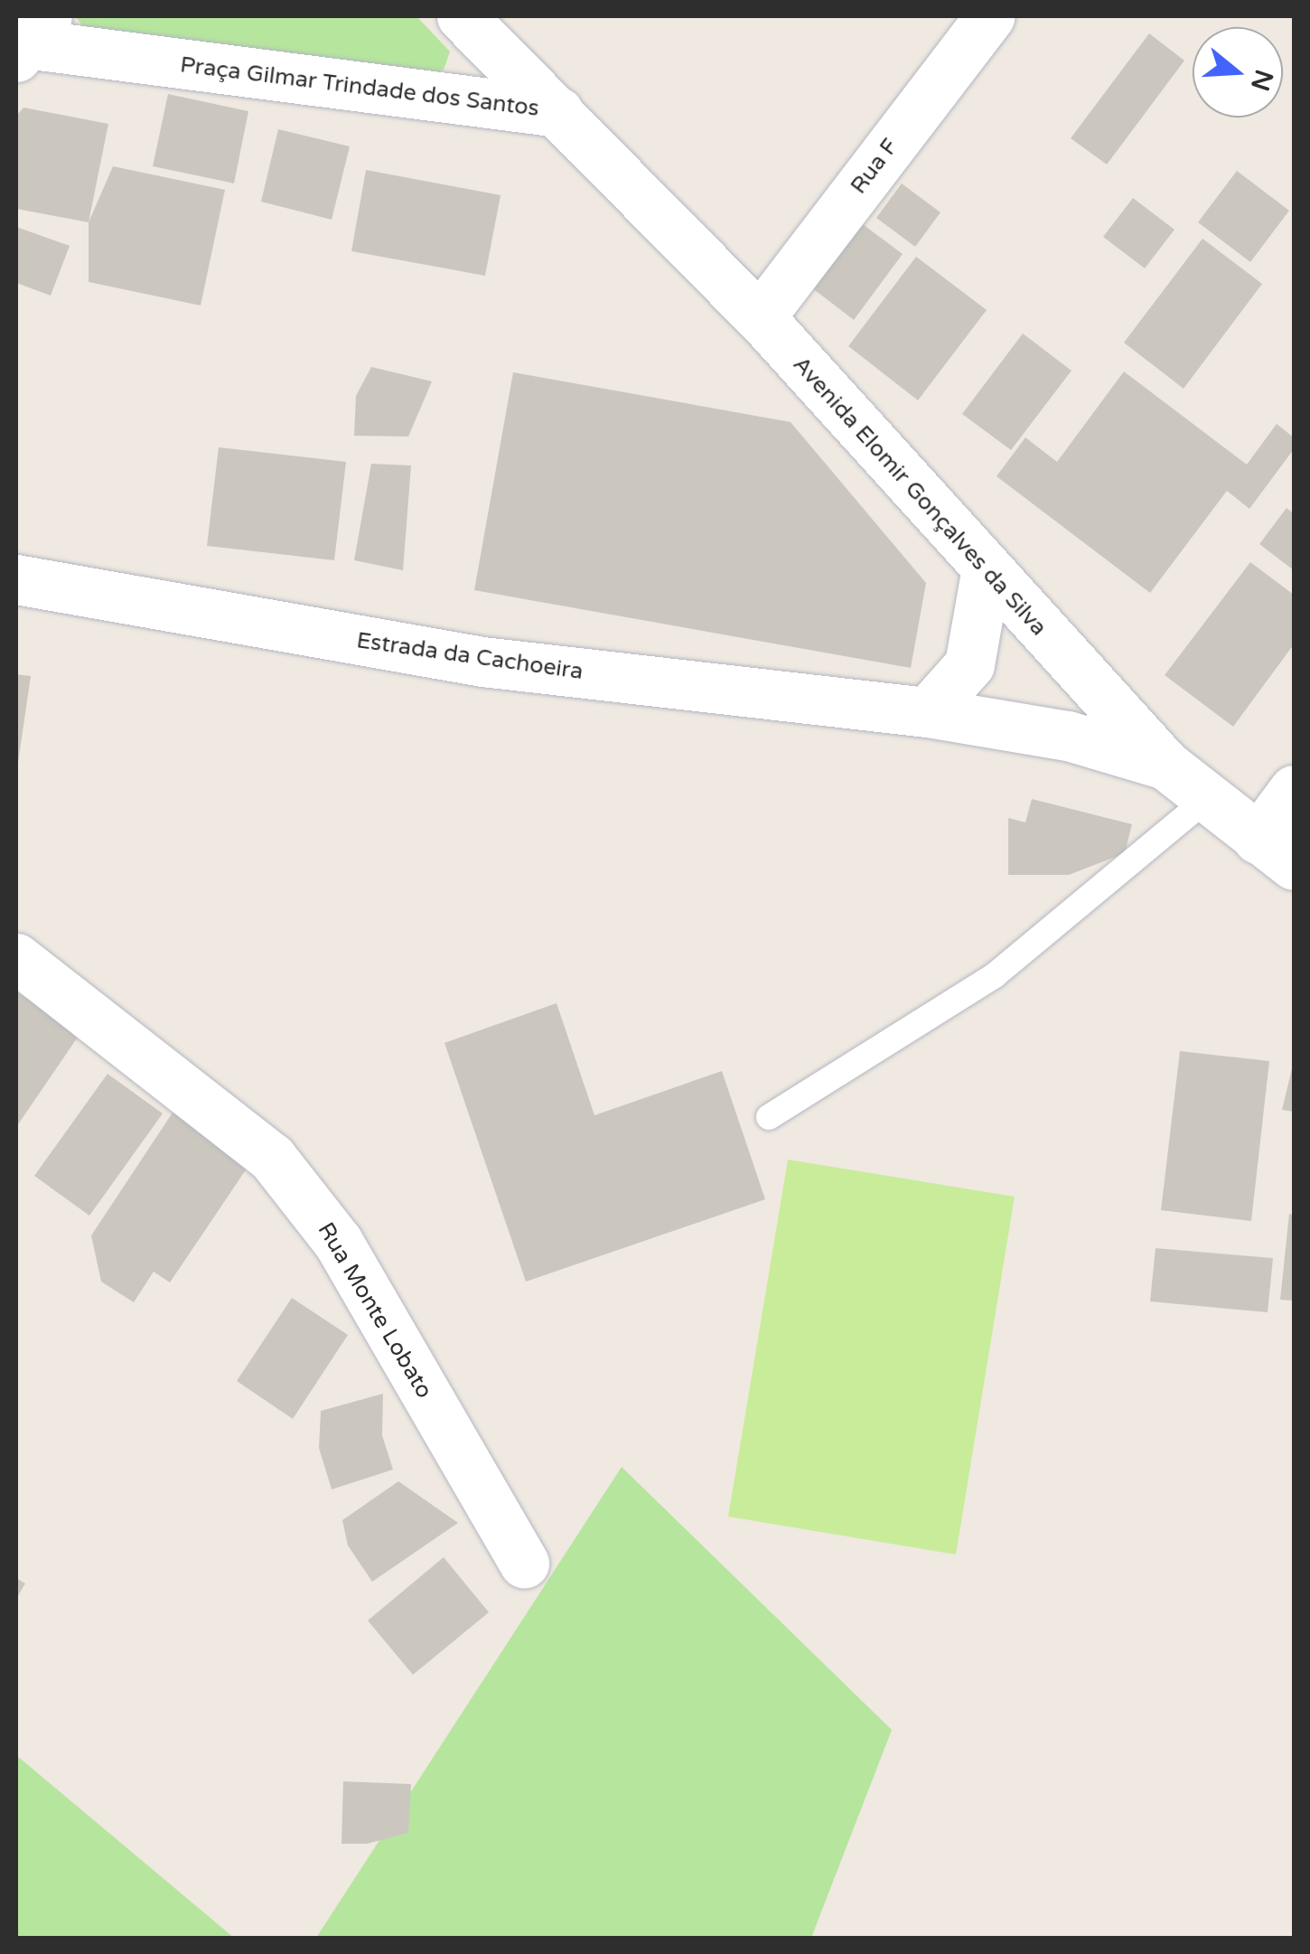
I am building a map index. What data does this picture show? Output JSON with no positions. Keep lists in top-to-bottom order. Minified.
{"streets":{"street":["Praça Gilmar Trindade dos Santos","Rua F","Avenida Elomir Gonçalves da Silva","Estrada da Cachoeira","Rua Monte Lobato"]},"crossings":[["Praça Gilmar Trindade dos Santos","Avenida Elomir Gonçalves da Silva"],["Rua F","Avenida Elomir Gonçalves da Silva"],["Avenida Elomir Gonçalves da Silva","Estrada da Cachoeira"]],"north":"right"}
